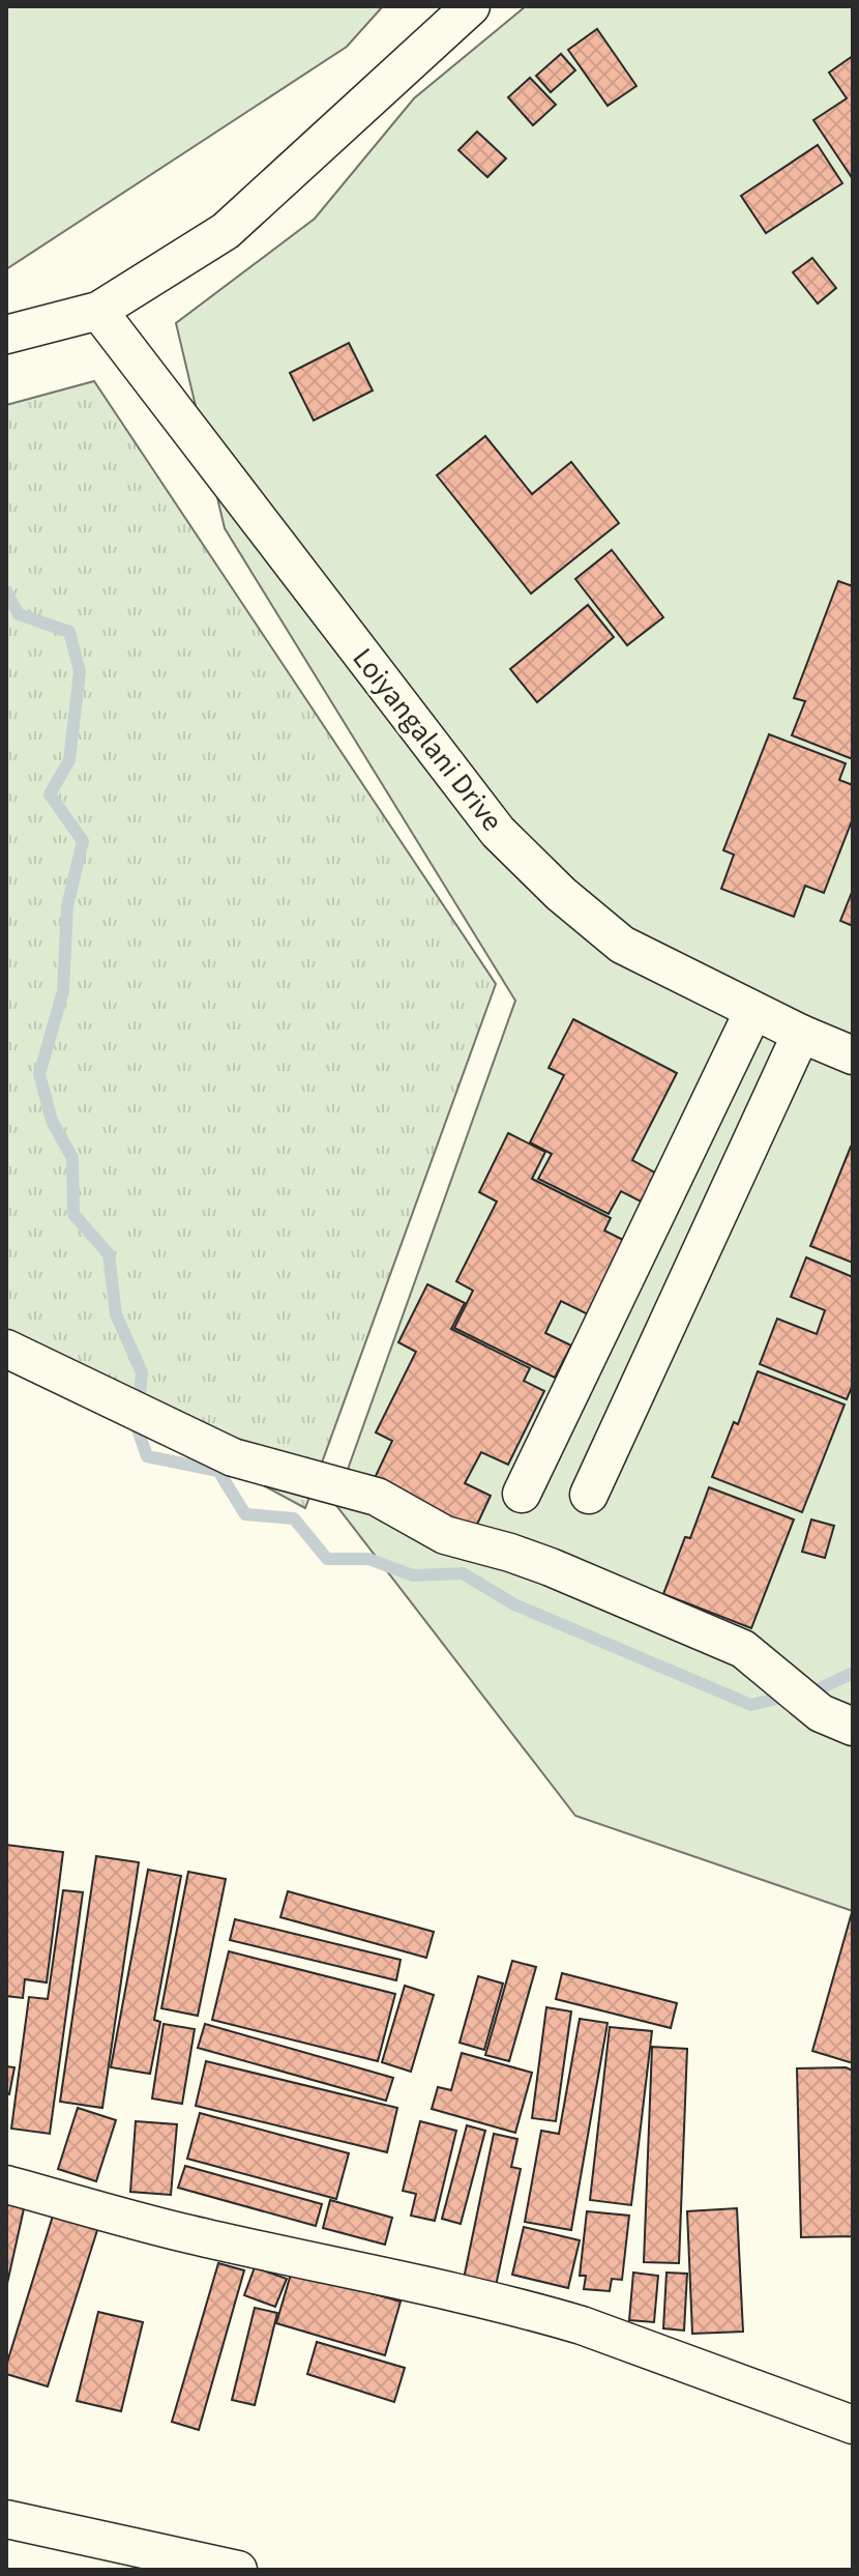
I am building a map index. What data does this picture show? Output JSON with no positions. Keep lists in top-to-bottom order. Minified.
{"streets":{"street":["Loiyangalani Drive"]}}
